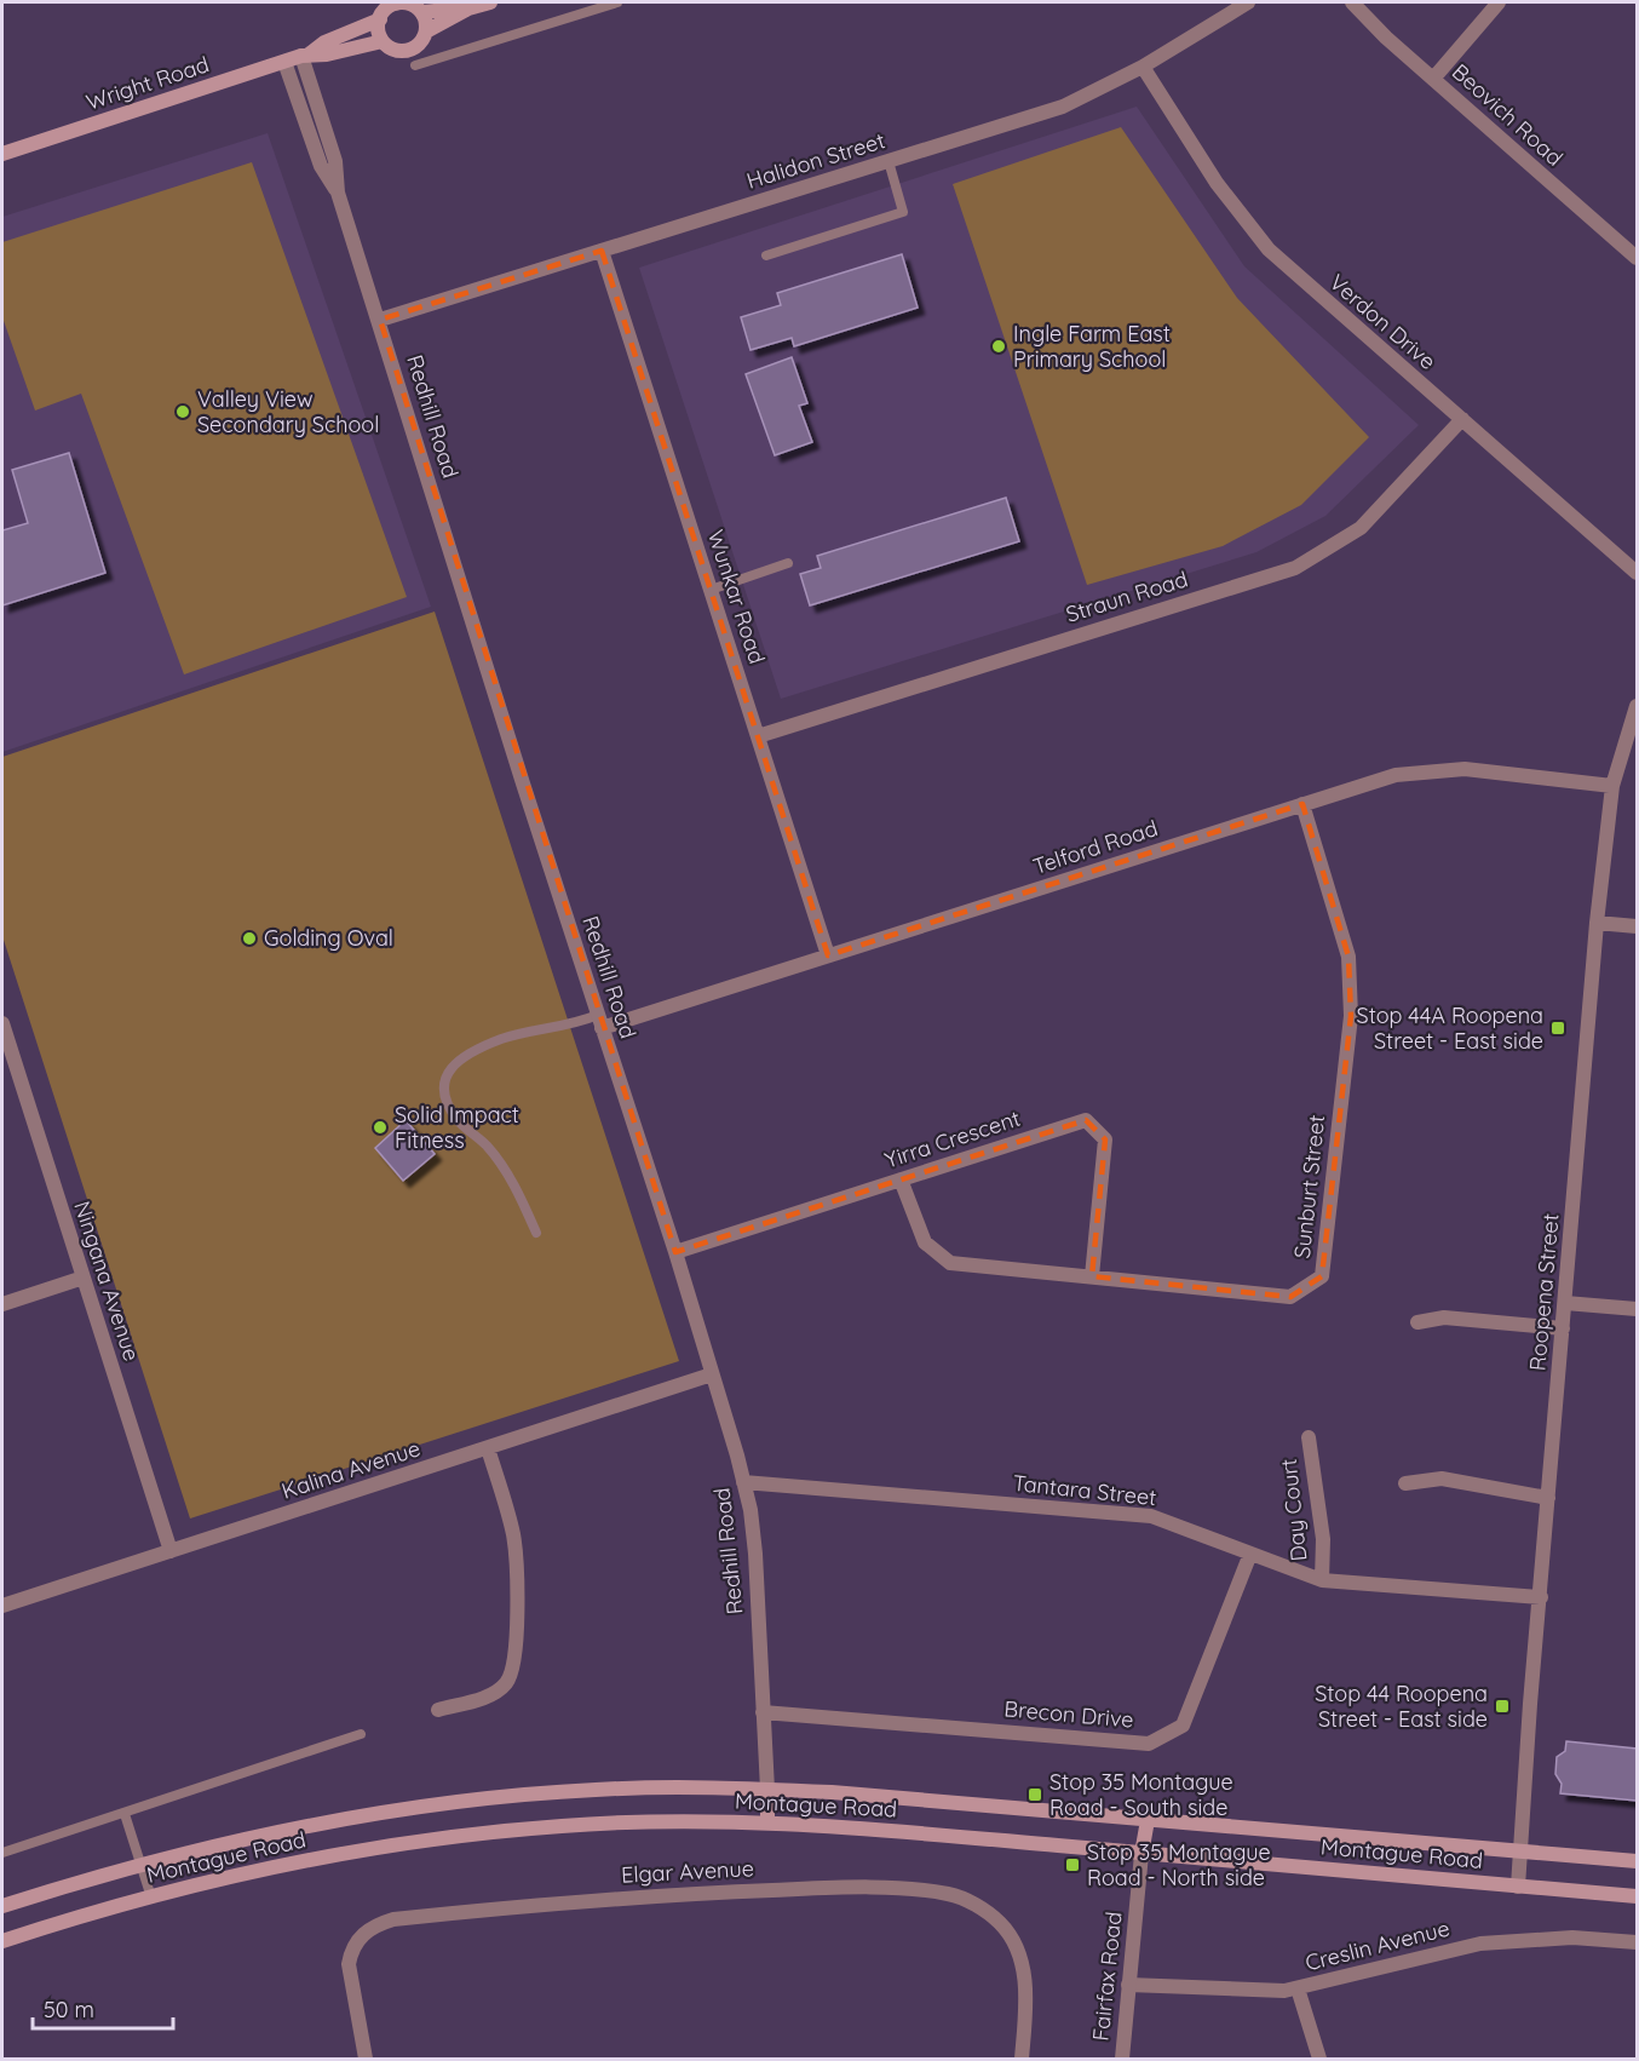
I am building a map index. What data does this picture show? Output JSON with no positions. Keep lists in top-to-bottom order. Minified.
{"streets":{"main road":["Wright Road","Montague Road"],"street":["Beovich Road","Halidon Street","Verdon Drive","Redhill Road","Wunkar Road","Straun Road","Telford Road","Yirra Crescent","Sunburt Street","Ningana Avenue","Roopena Street","Kalina Avenue","Tantara Street","Day Court","Brecon Drive","Elgar Avenue","Creslin Avenue","Fairfax Road"]},"crossings":[["Wright Road","Redhill Road"],["Halidon Street","Verdon Drive"],["Halidon Street","Redhill Road"],["Halidon Street","Wunkar Road"],["Verdon Drive","Straun Road"],["Redhill Road","Telford Road"],["Redhill Road","Yirra Crescent"],["Redhill Road","Kalina Avenue"],["Redhill Road","Tantara Street"],["Redhill Road","Brecon Drive"],["Redhill Road","Montague Road"],["Wunkar Road","Straun Road"],["Wunkar Road","Telford Road"],["Telford Road","Sunburt Street"],["Telford Road","Roopena Street"],["Yirra Crescent","Sunburt Street"],["Ningana Avenue","Kalina Avenue"],["Roopena Street","Tantara Street"],["Roopena Street","Montague Road"],["Tantara Street","Day Court"],["Tantara Street","Brecon Drive"],["Montague Road","Fairfax Road"],["Creslin Avenue","Fairfax Road"]],"places":{"other":["Ingle Farm East Primary School","Valley View Secondary School","Golding Oval","Solid Impact Fitness"],"transit":["Stop 44A Roopena Street - East side","Stop 44 Roopena Street - East side","Stop 35 Montague Road - South side","Stop 35 Montague Road - North side"]},"scale_bar":"50 m"}
